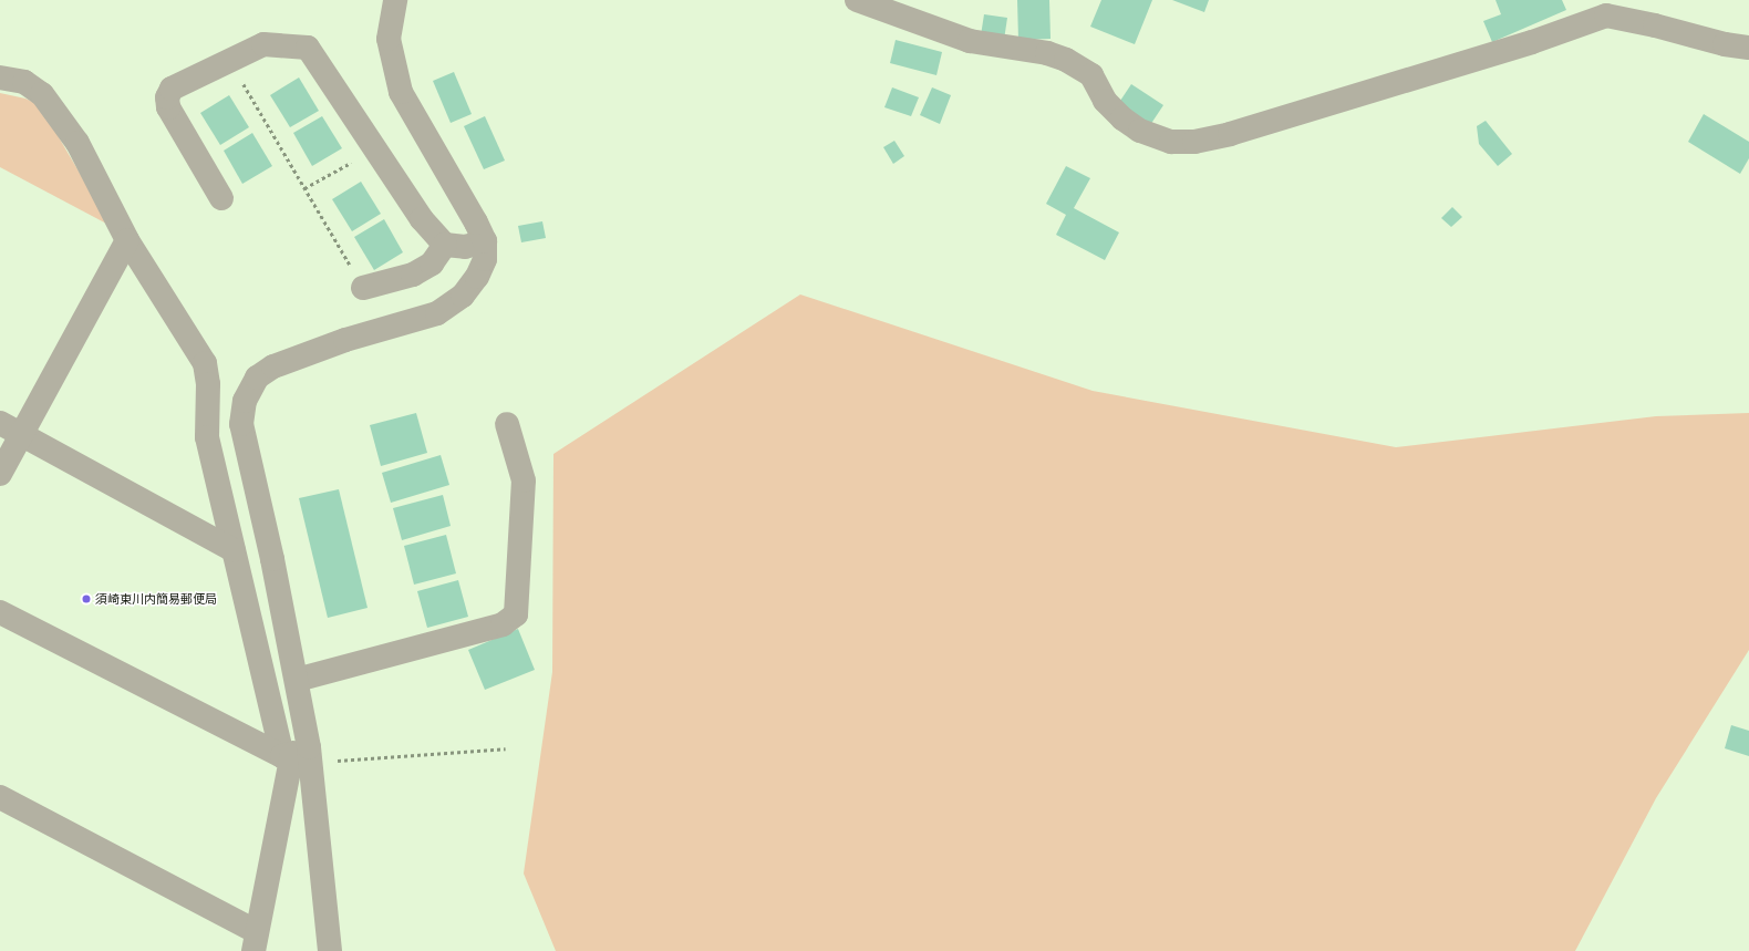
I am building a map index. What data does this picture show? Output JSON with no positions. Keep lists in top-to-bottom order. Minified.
{"places":["須崎東川内簡易郵便局"]}
